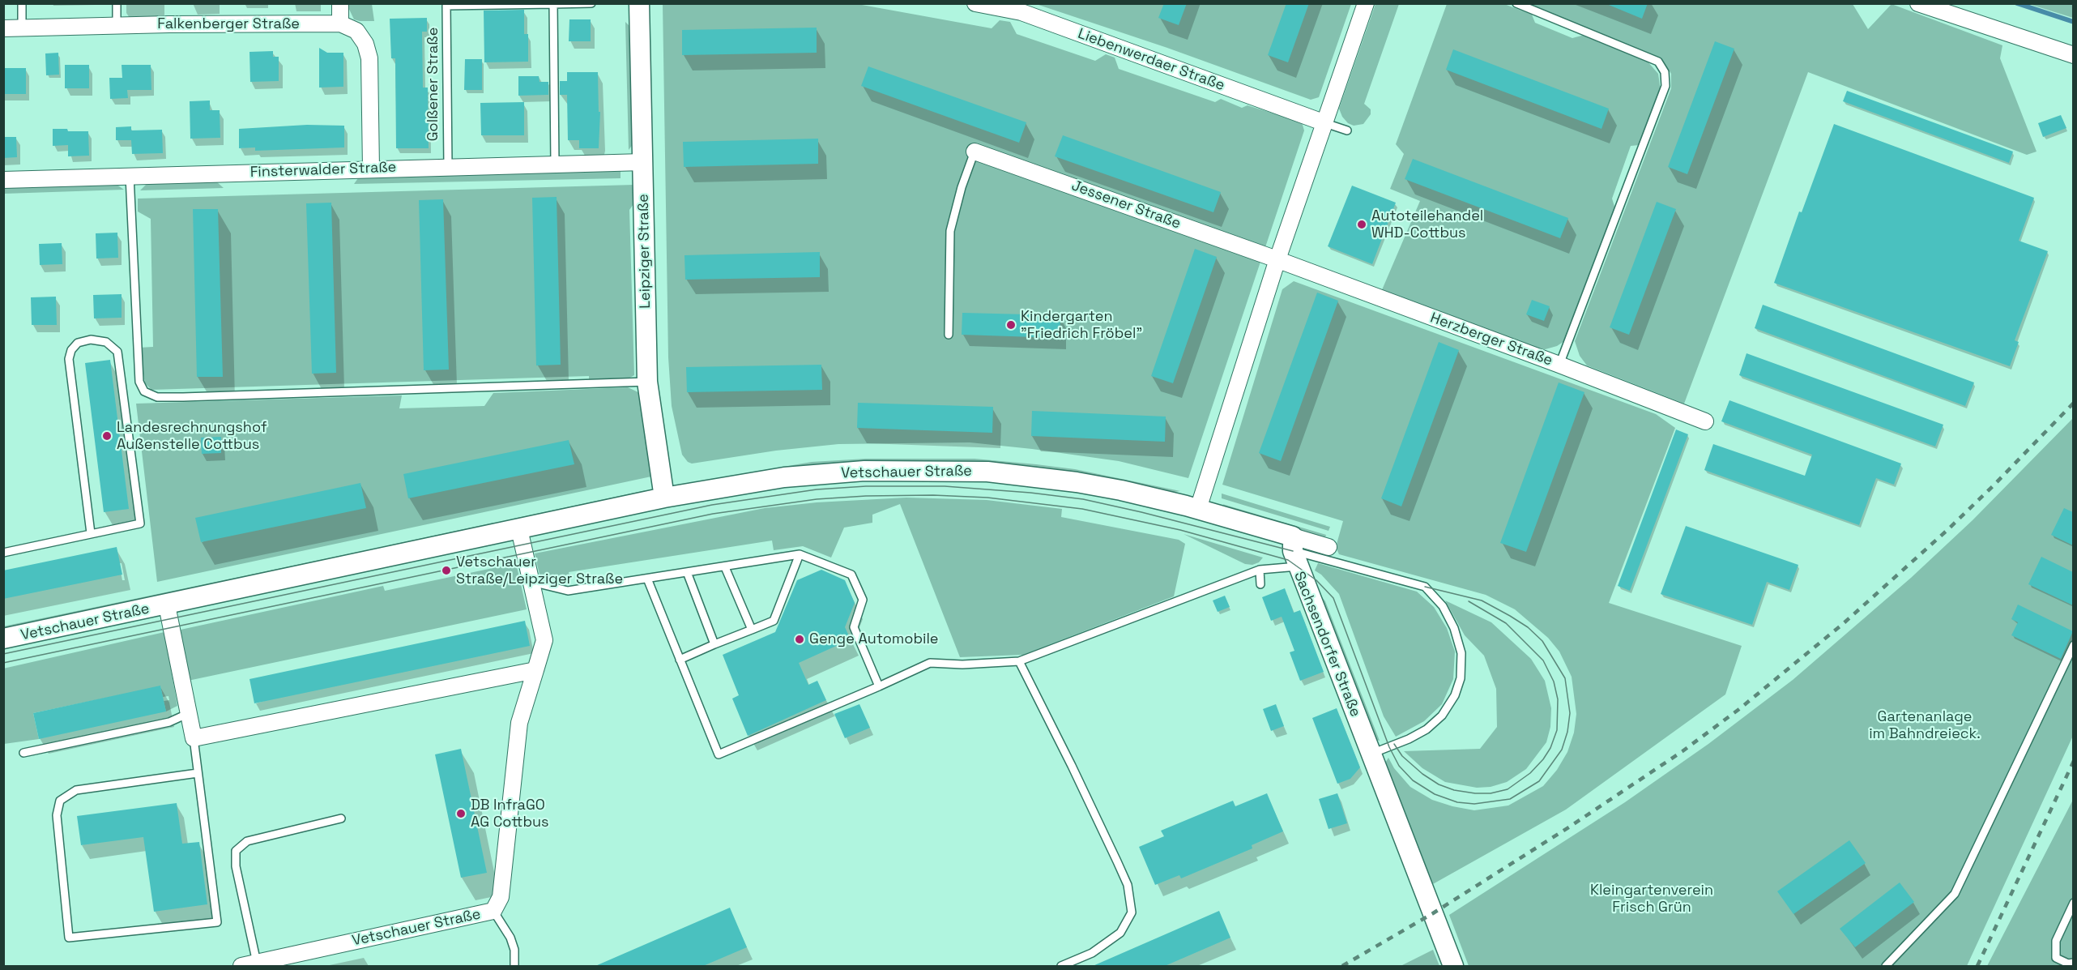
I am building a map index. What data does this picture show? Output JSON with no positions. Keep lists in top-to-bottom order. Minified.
{"streets":{"street":["Falkenberger Straße","Liebenwerdaer Straße","Finsterwalder Straße","Jessener Straße","Leipziger Straße","Herzberger Straße","Vetschauer Straße","Sachsendorfer Straße"],"lane":["Golßener Straße"]},"crossings":[["Golßener Straße","Finsterwalder Straße"],["Finsterwalder Straße","Leipziger Straße"],["Jessener Straße","Herzberger Straße"],["Leipziger Straße","Vetschauer Straße"],["Vetschauer Straße","Sachsendorfer Straße"]],"parks":["Gartenanlage im Bahndreieck.","Kleingartenverein Frisch Grün"],"places":["Autoteilehandel WHD-Cottbus","Kindergarten \"Friedrich Fröbel\"","Landesrechnungshof Außenstelle Cottbus","Vetschauer Straße/Leipziger Straße","Genge Automobile","DB InfraGO AG Cottbus"]}
